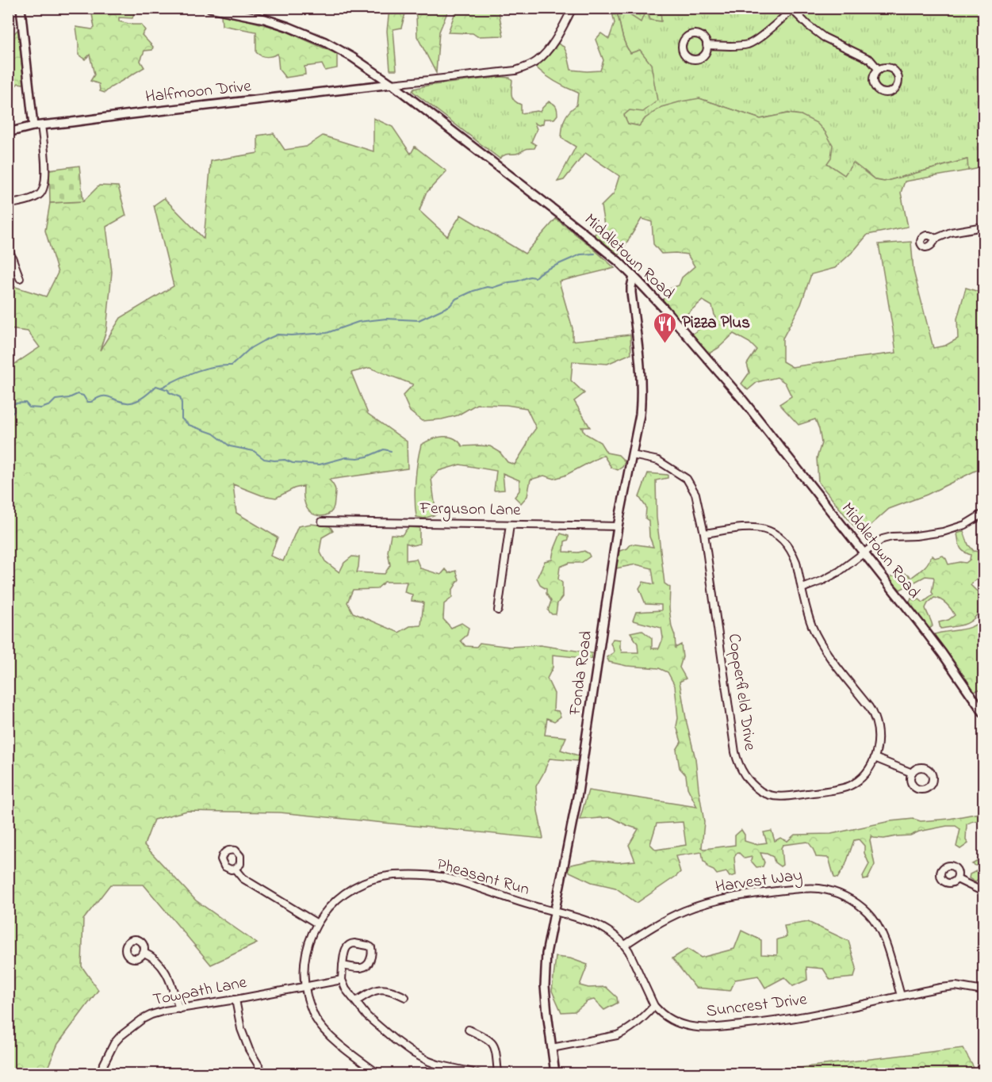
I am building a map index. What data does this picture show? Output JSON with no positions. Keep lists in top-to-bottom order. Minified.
{"streets":{"street":["Halfmoon Drive","Middletown Road","Ferguson Lane","Fonda Road","Copperfield Drive","Pheasant Run","Harvest Way","Towpath Lane","Suncrest Drive"]},"crossings":[["Halfmoon Drive","Middletown Road"],["Middletown Road","Fonda Road"],["Ferguson Lane","Fonda Road"],["Fonda Road","Copperfield Drive"],["Fonda Road","Pheasant Run"],["Fonda Road","Suncrest Drive"],["Pheasant Run","Towpath Lane"],["Pheasant Run","Suncrest Drive"],["Harvest Way","Suncrest Drive"]],"places":{"restaurant":["Pizza Plus"]}}
